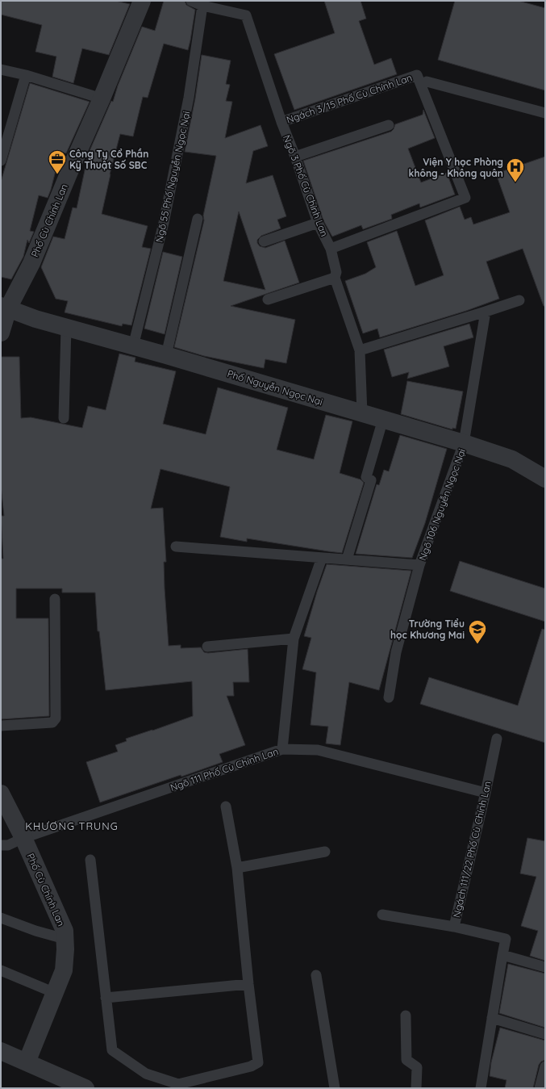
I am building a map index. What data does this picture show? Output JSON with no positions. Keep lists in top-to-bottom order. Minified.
{"streets":{"street":["Phố Cù Chính Lan","Phố Nguyễn Ngọc Nại"],"lane":["Ngách 3/15 Phố Cù Chính Lan","Ngõ 55 Phố Nguyễn Ngọc Nại","Ngõ 3 Phố Cù Chính Lan","Ngõ 106 Nguyễn Ngọc Nại","Ngõ 111 Phố Cù Chính Lan","Ngách 111/22 Phố Cù Chính Lan"]},"crossings":[["Ngách 3/15 Phố Cù Chính Lan","Ngõ 3 Phố Cù Chính Lan"],["Ngõ 55 Phố Nguyễn Ngọc Nại","Ngõ 3 Phố Cù Chính Lan"],["Ngõ 55 Phố Nguyễn Ngọc Nại","Phố Nguyễn Ngọc Nại"],["Ngõ 3 Phố Cù Chính Lan","Phố Nguyễn Ngọc Nại"],["Phố Cù Chính Lan","Phố Nguyễn Ngọc Nại"],["Phố Cù Chính Lan","Ngõ 111 Phố Cù Chính Lan"],["Phố Nguyễn Ngọc Nại","Ngõ 106 Nguyễn Ngọc Nại"],["Ngõ 111 Phố Cù Chính Lan","Ngách 111/22 Phố Cù Chính Lan"]],"districts":["KHƯƠNG TRUNG"],"places":{"office":["Công Ty Cổ Phần Kỹ Thuật Số SBC"],"hospital":["Viện Y học Phòng không - Không quân"],"school or university":["Trường Tiểu học Khương Mai"]}}
